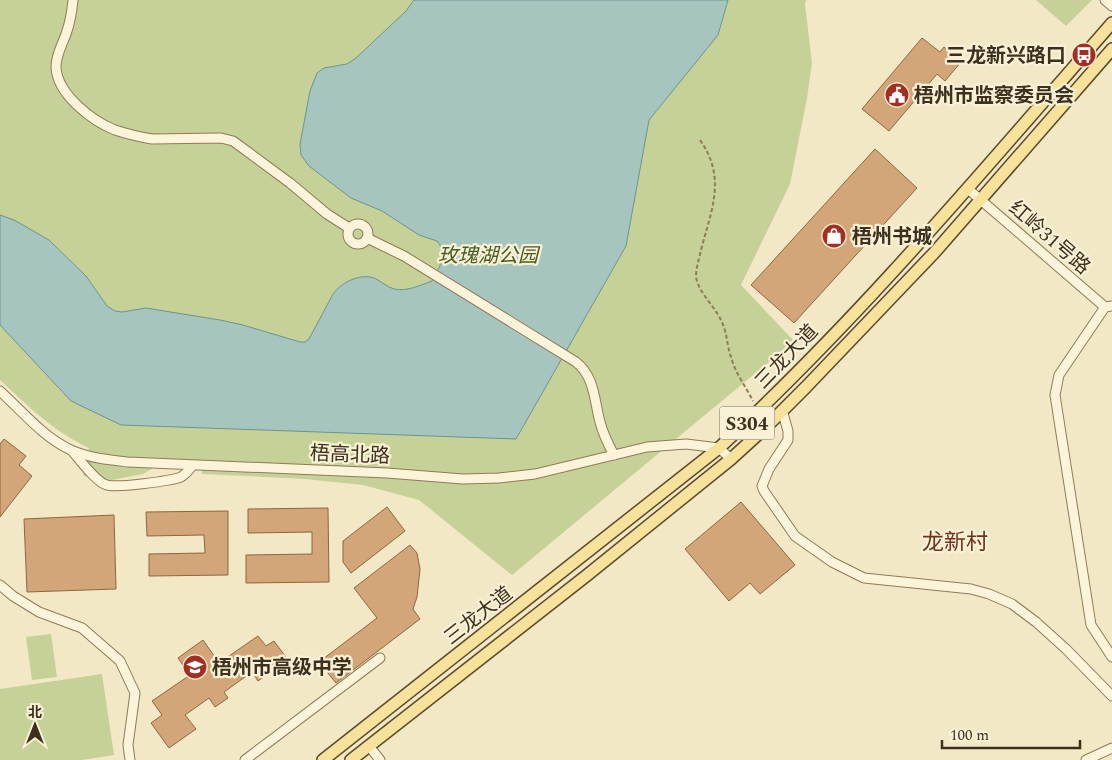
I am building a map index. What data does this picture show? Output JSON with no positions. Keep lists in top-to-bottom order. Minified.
{"streets":{"main road":["三龙大道","S304"],"street":["红岭31号路","梧高北路"]},"crossings":[["红岭31号路","三龙大道"],["三龙大道","梧高北路"]],"districts":["龙新村"],"parks":["玫瑰湖公园"],"places":{"bus stop":["三龙新兴路口"],"public building":["梧州市监察委员会"],"shop":["梧州书城"],"school or university":["梧州市高级中学"]},"scale_bar":"100 m","north":"top"}
